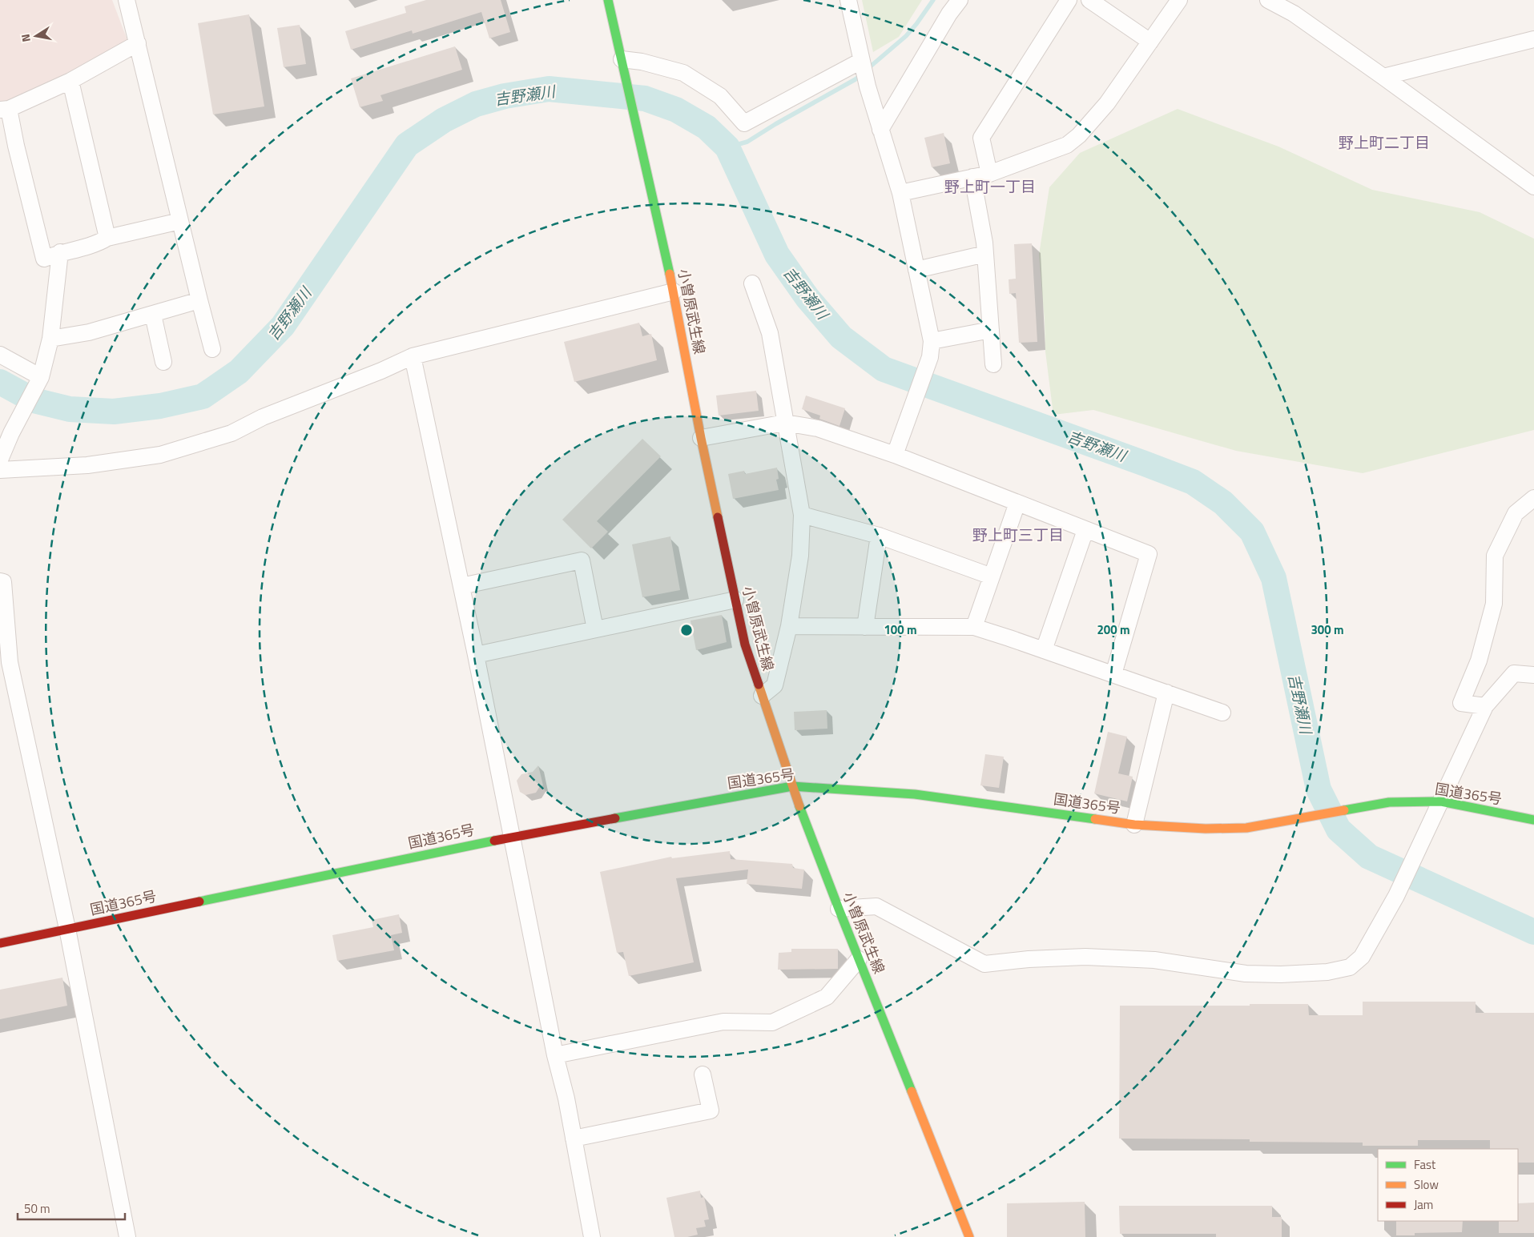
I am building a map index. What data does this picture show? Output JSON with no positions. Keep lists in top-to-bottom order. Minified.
{"streets":{"main road":["小曽原武生線","国道365号"]},"crossings":[["小曽原武生線","国道365号"]],"districts":["野上町二丁目","野上町一丁目","野上町三丁目"],"water":["吉野瀬川"],"legend":["Fast","Slow","Jam"],"scale_bar":"50 m","north":"left","rings":["100 m","200 m","300 m"]}
